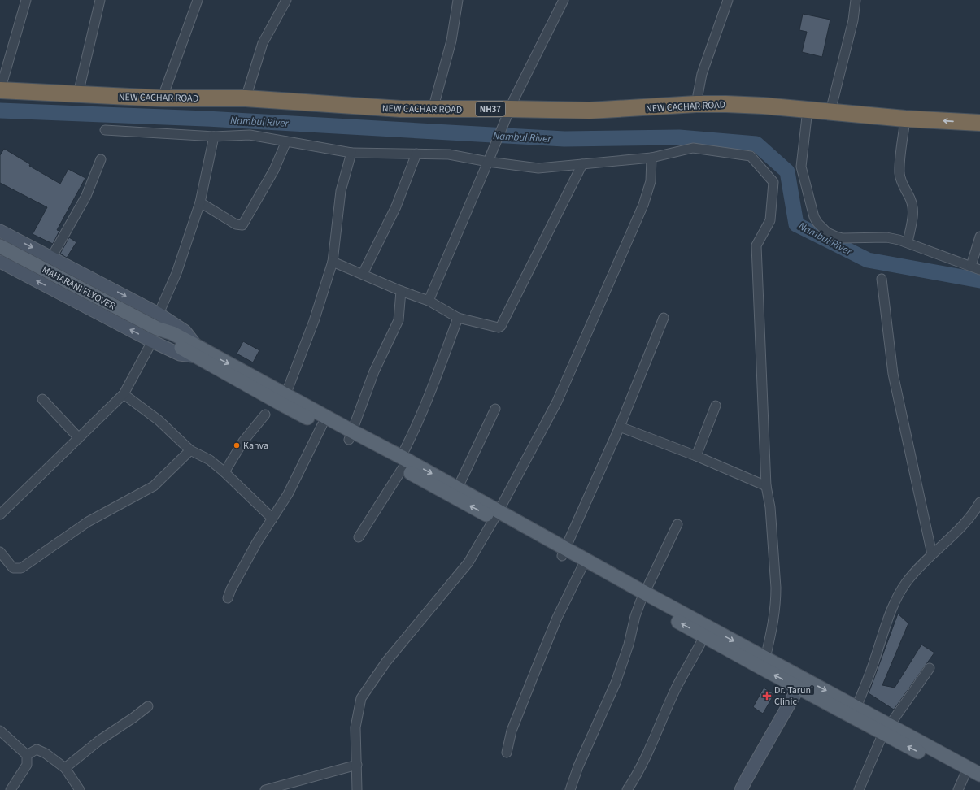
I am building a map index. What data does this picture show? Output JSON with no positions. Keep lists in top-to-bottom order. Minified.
{"streets":{"highway":["NEW CACHAR ROAD","NH37"],"main road":["MAHARANI FLYOVER"]},"water":["Nambul River"],"places":{"other":["Kahva"],"health":["Dr. Taruni Clinic"]}}
